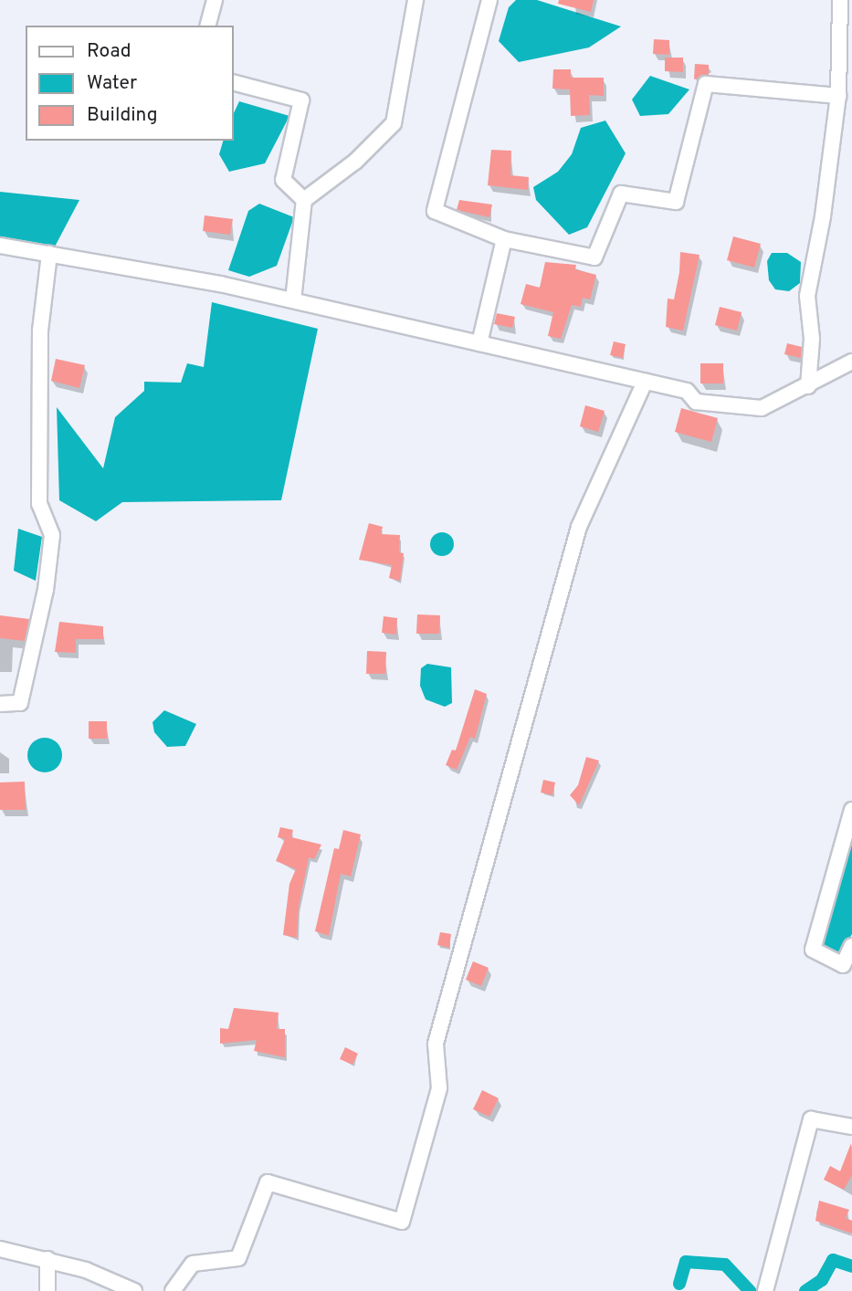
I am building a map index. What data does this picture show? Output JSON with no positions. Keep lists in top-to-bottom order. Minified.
{"legend":["Road","Water","Building"]}
